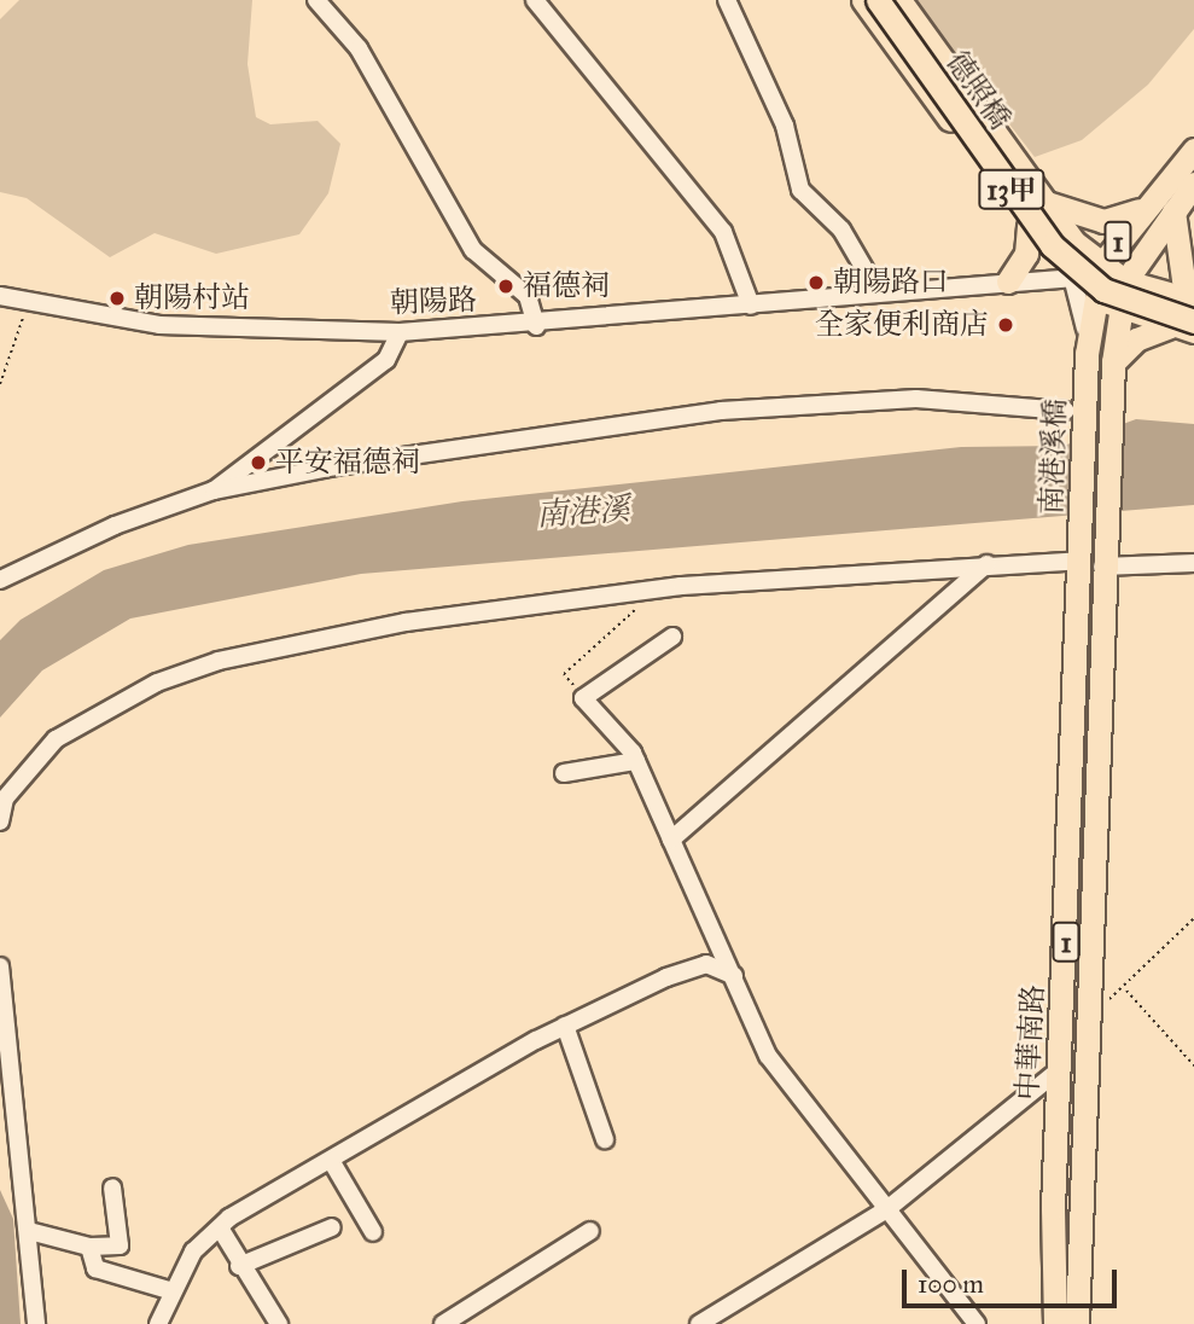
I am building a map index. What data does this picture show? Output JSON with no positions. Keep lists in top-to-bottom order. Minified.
{"streets":{"main road":["德照橋","13甲","1","南港溪橋","中華南路"],"street":["朝陽路"]},"crossings":[["1","南港溪橋"],["南港溪橋","中華南路"]],"water":["南港溪"],"places":["朝陽路口","福德祠","朝陽村站","全家便利商店","平安福德祠"],"scale_bar":"100 m"}
